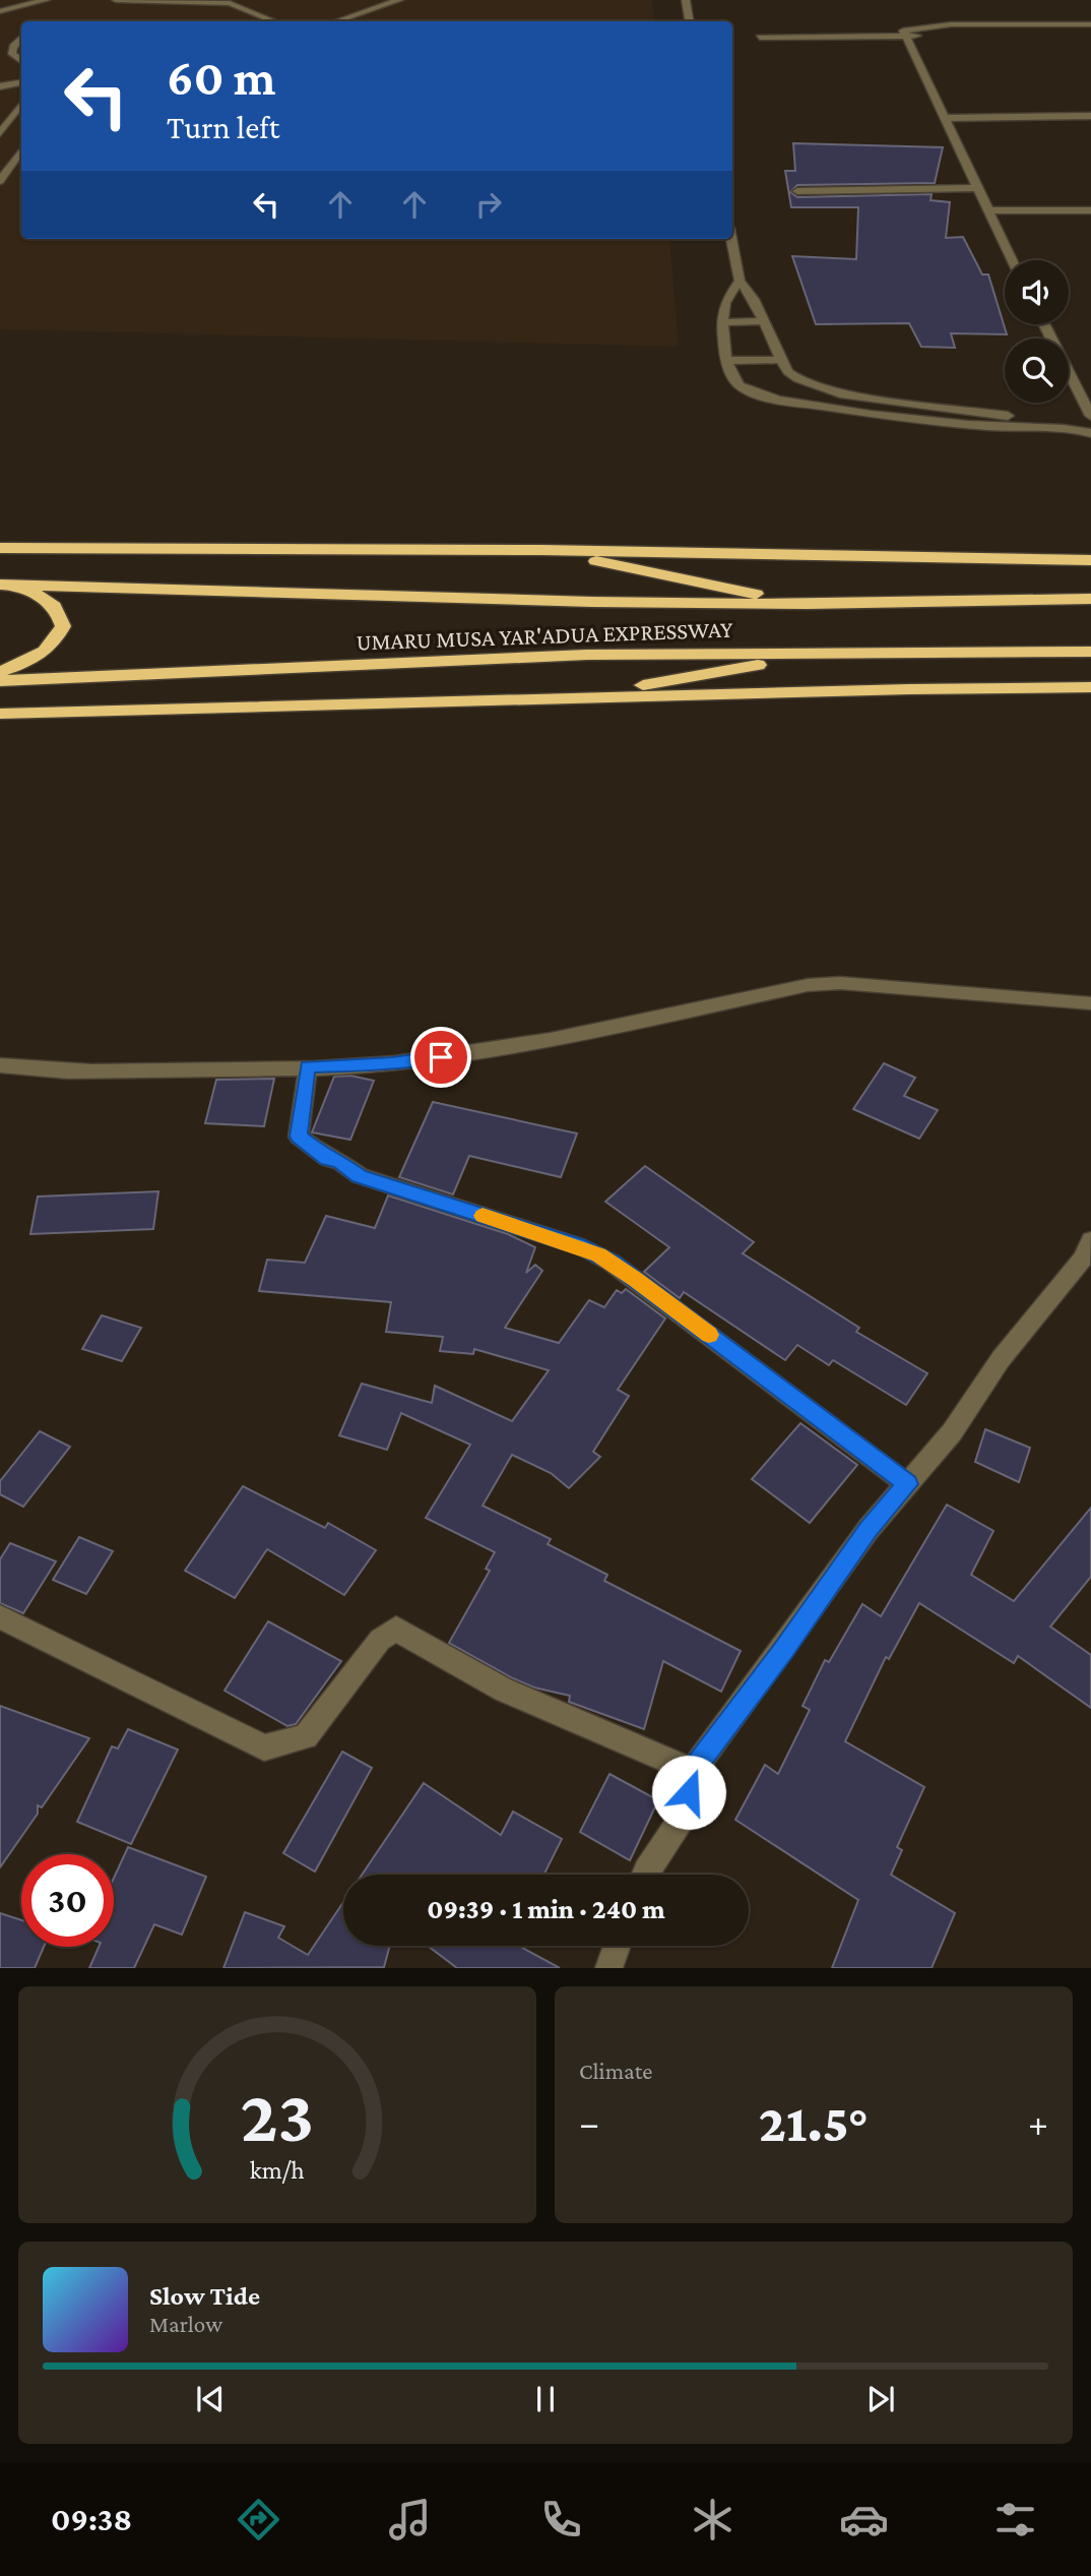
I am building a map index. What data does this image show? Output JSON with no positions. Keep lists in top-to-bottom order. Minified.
{"streets":{"highway":["UMARU MUSA YAR'ADUA EXPRESSWAY"]},"page":{"turn":["60 m","Turn left"],"limit":"30","trip":"09:39 · 1 min · 240 m","tile":"Climate","heat":["−","21.5°","+"],"song":["Slow Tide","Marlow"],"tabs":"09:38","gauge":["23","km/h"]}}
